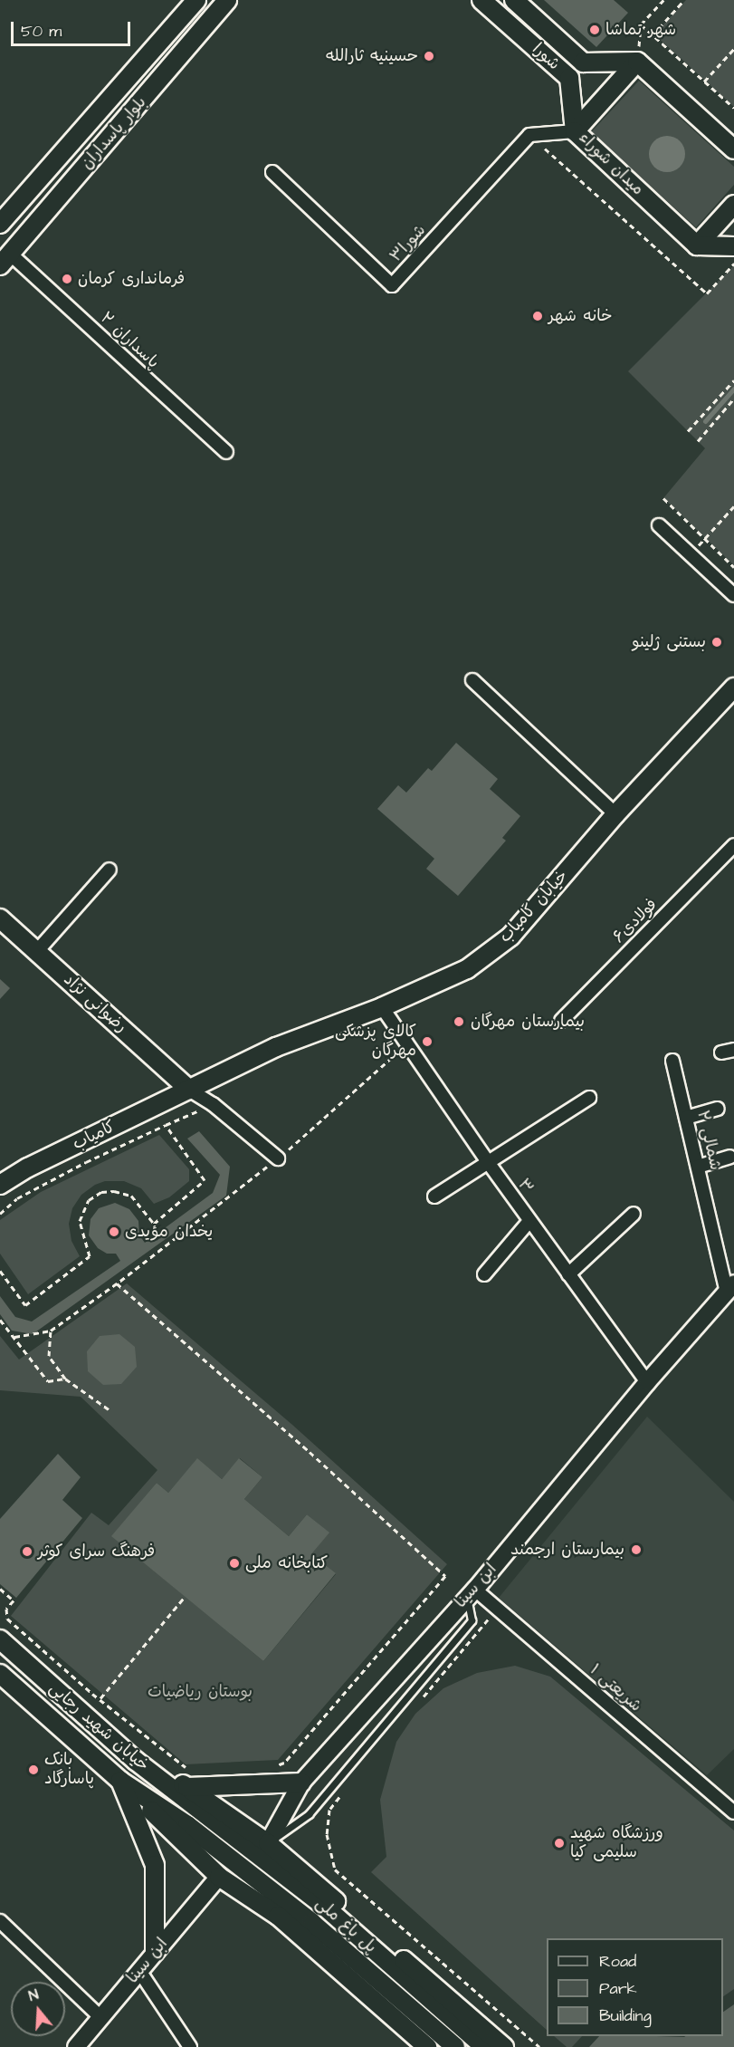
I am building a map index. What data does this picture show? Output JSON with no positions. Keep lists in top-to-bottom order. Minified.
{"streets":{"main road":["شورا","بلوار پاسداران","میدان شوراء","خیابان کامیاب","رضوانی نژاد","کامیاب","خیابان شهید رجایی","پل باغ ملی"],"street":["شورا۳","پاسداران ۲","فولادی۶","۲ شمالی","۳","ابن سینا","شریعتی ۱"]},"crossings":[["شورا","میدان شوراء"],["بلوار پاسداران","پاسداران ۲"],["خیابان کامیاب","رضوانی نژاد"],["خیابان کامیاب","کامیاب"],["خیابان کامیاب","۳"],["رضوانی نژاد","کامیاب"],["۲ شمالی","ابن سینا"],["۳","ابن سینا"],["ابن سینا","شریعتی ۱"],["خیابان شهید رجایی","پل باغ ملی"]],"parks":["بوستان ریاضیات"],"places":["شهر تماشا","حسینیه ثارالله","فرمانداری کرمان","خانه شهر","بستنی ژلینو","بیمارستان مهرگان","کالای پزشکی مهرگان","یخدان مؤیدی","بیمارستان ارجمند","فرهنگ سرای کوثر","کتابخانه ملی","بانک پاسارگاد","ورزشگاه شهید سلیمی کیا"],"legend":["Road","Park","Building"],"scale_bar":"50 m","north":"top"}
